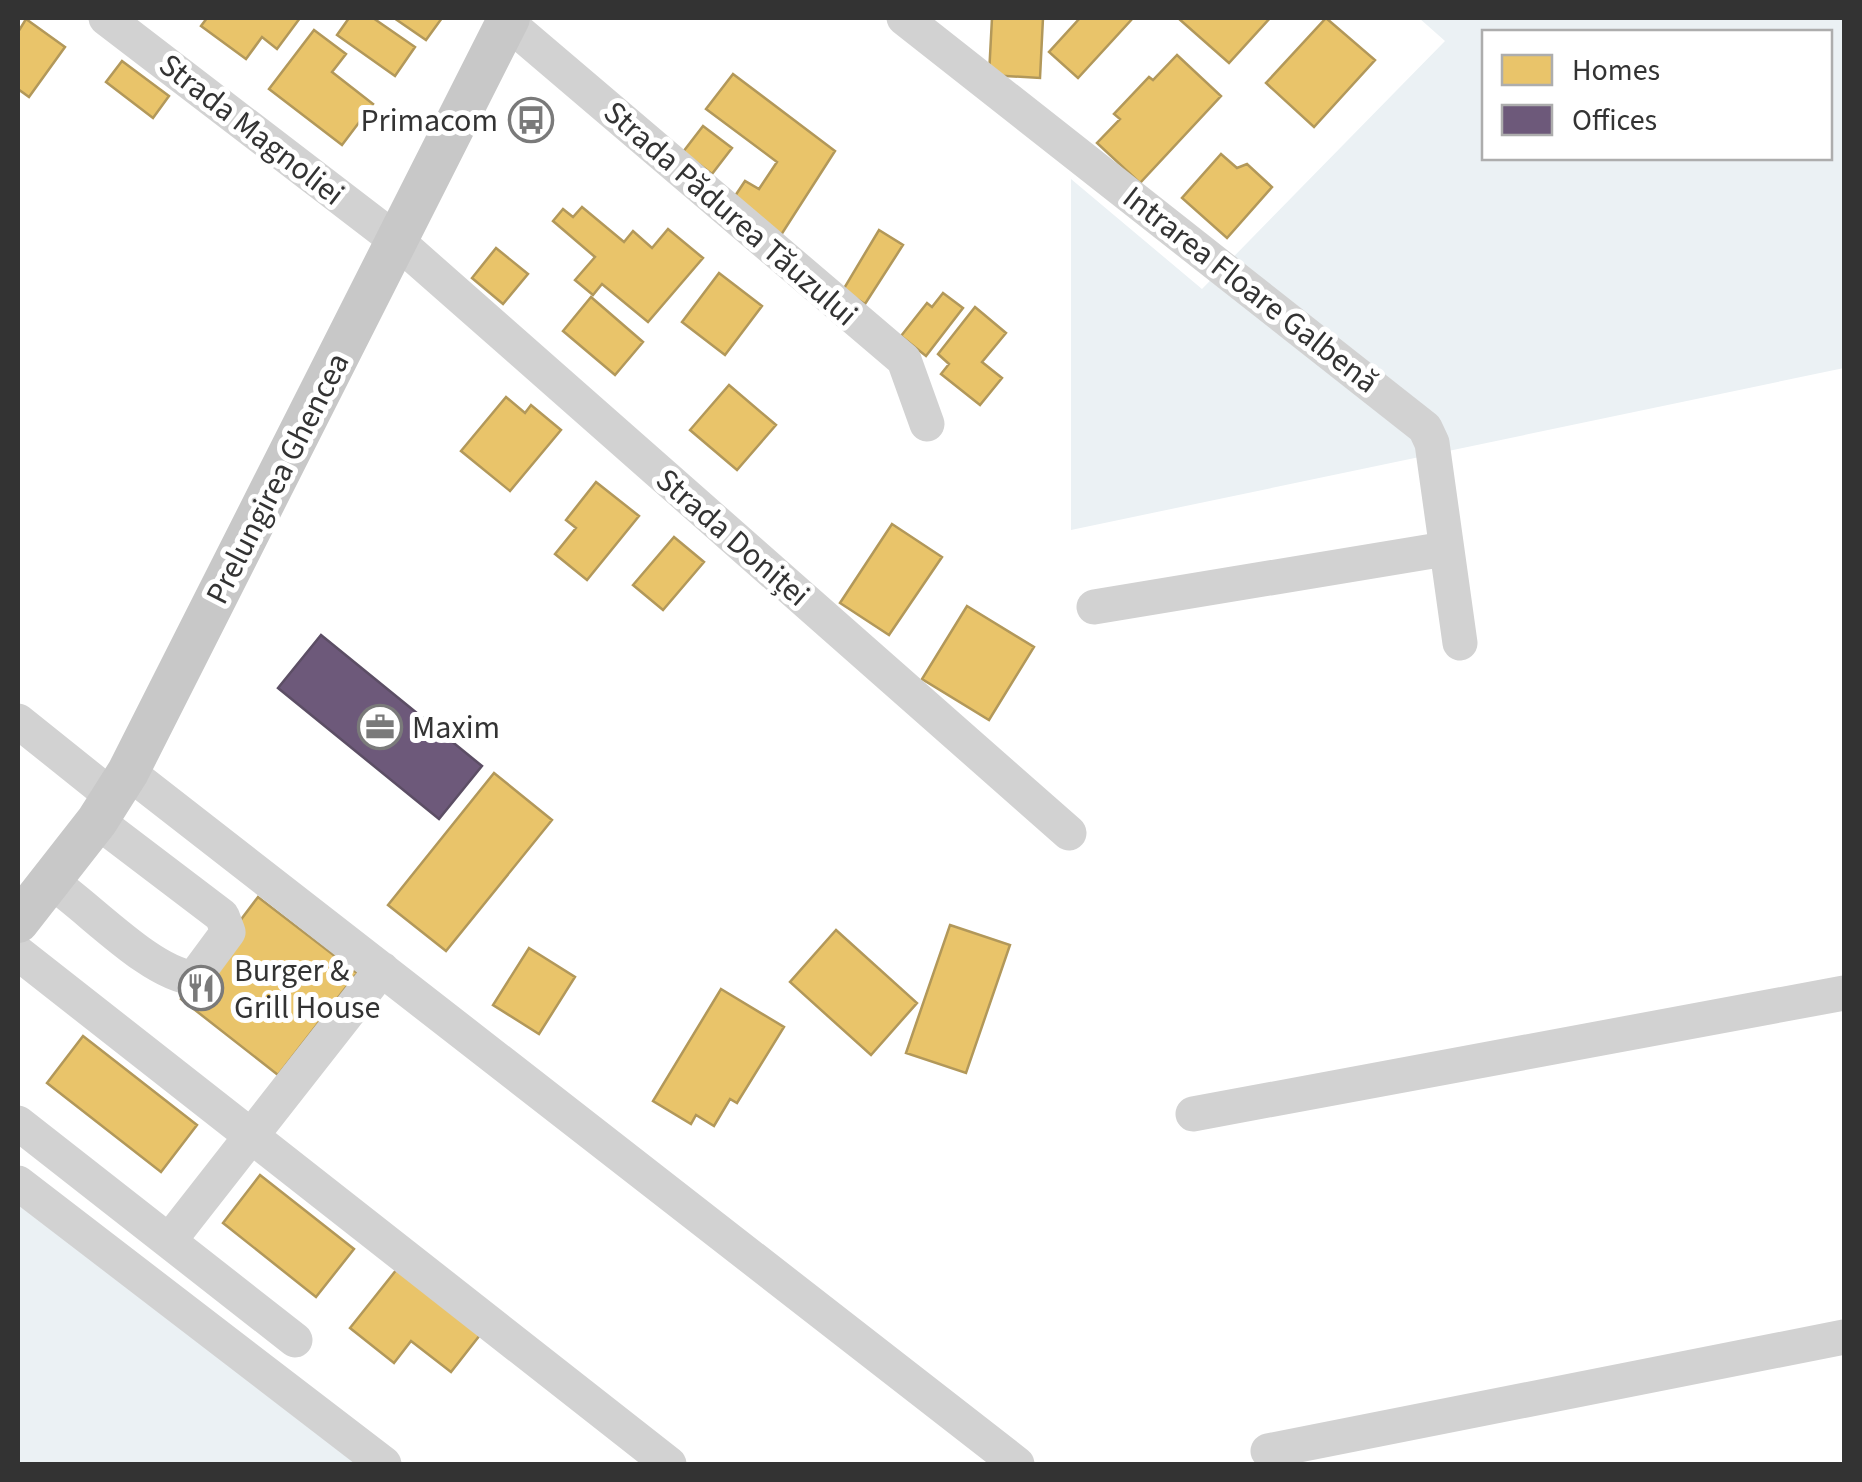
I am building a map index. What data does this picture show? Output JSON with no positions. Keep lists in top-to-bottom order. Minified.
{"streets":{"main road":["Prelungirea Ghencea"],"street":["Strada Magnoliei","Strada Pădurea Tăuzului","Intrarea Floare Galbenă","Strada Doniței"]},"crossings":[["Strada Magnoliei","Prelungirea Ghencea"],["Strada Magnoliei","Strada Doniței"],["Strada Pădurea Tăuzului","Prelungirea Ghencea"],["Prelungirea Ghencea","Strada Doniței"]],"places":{"bus stop":["Primacom"],"office":["Maxim"],"restaurant":["Burger & Grill House"]},"legend":["Homes","Offices"]}
